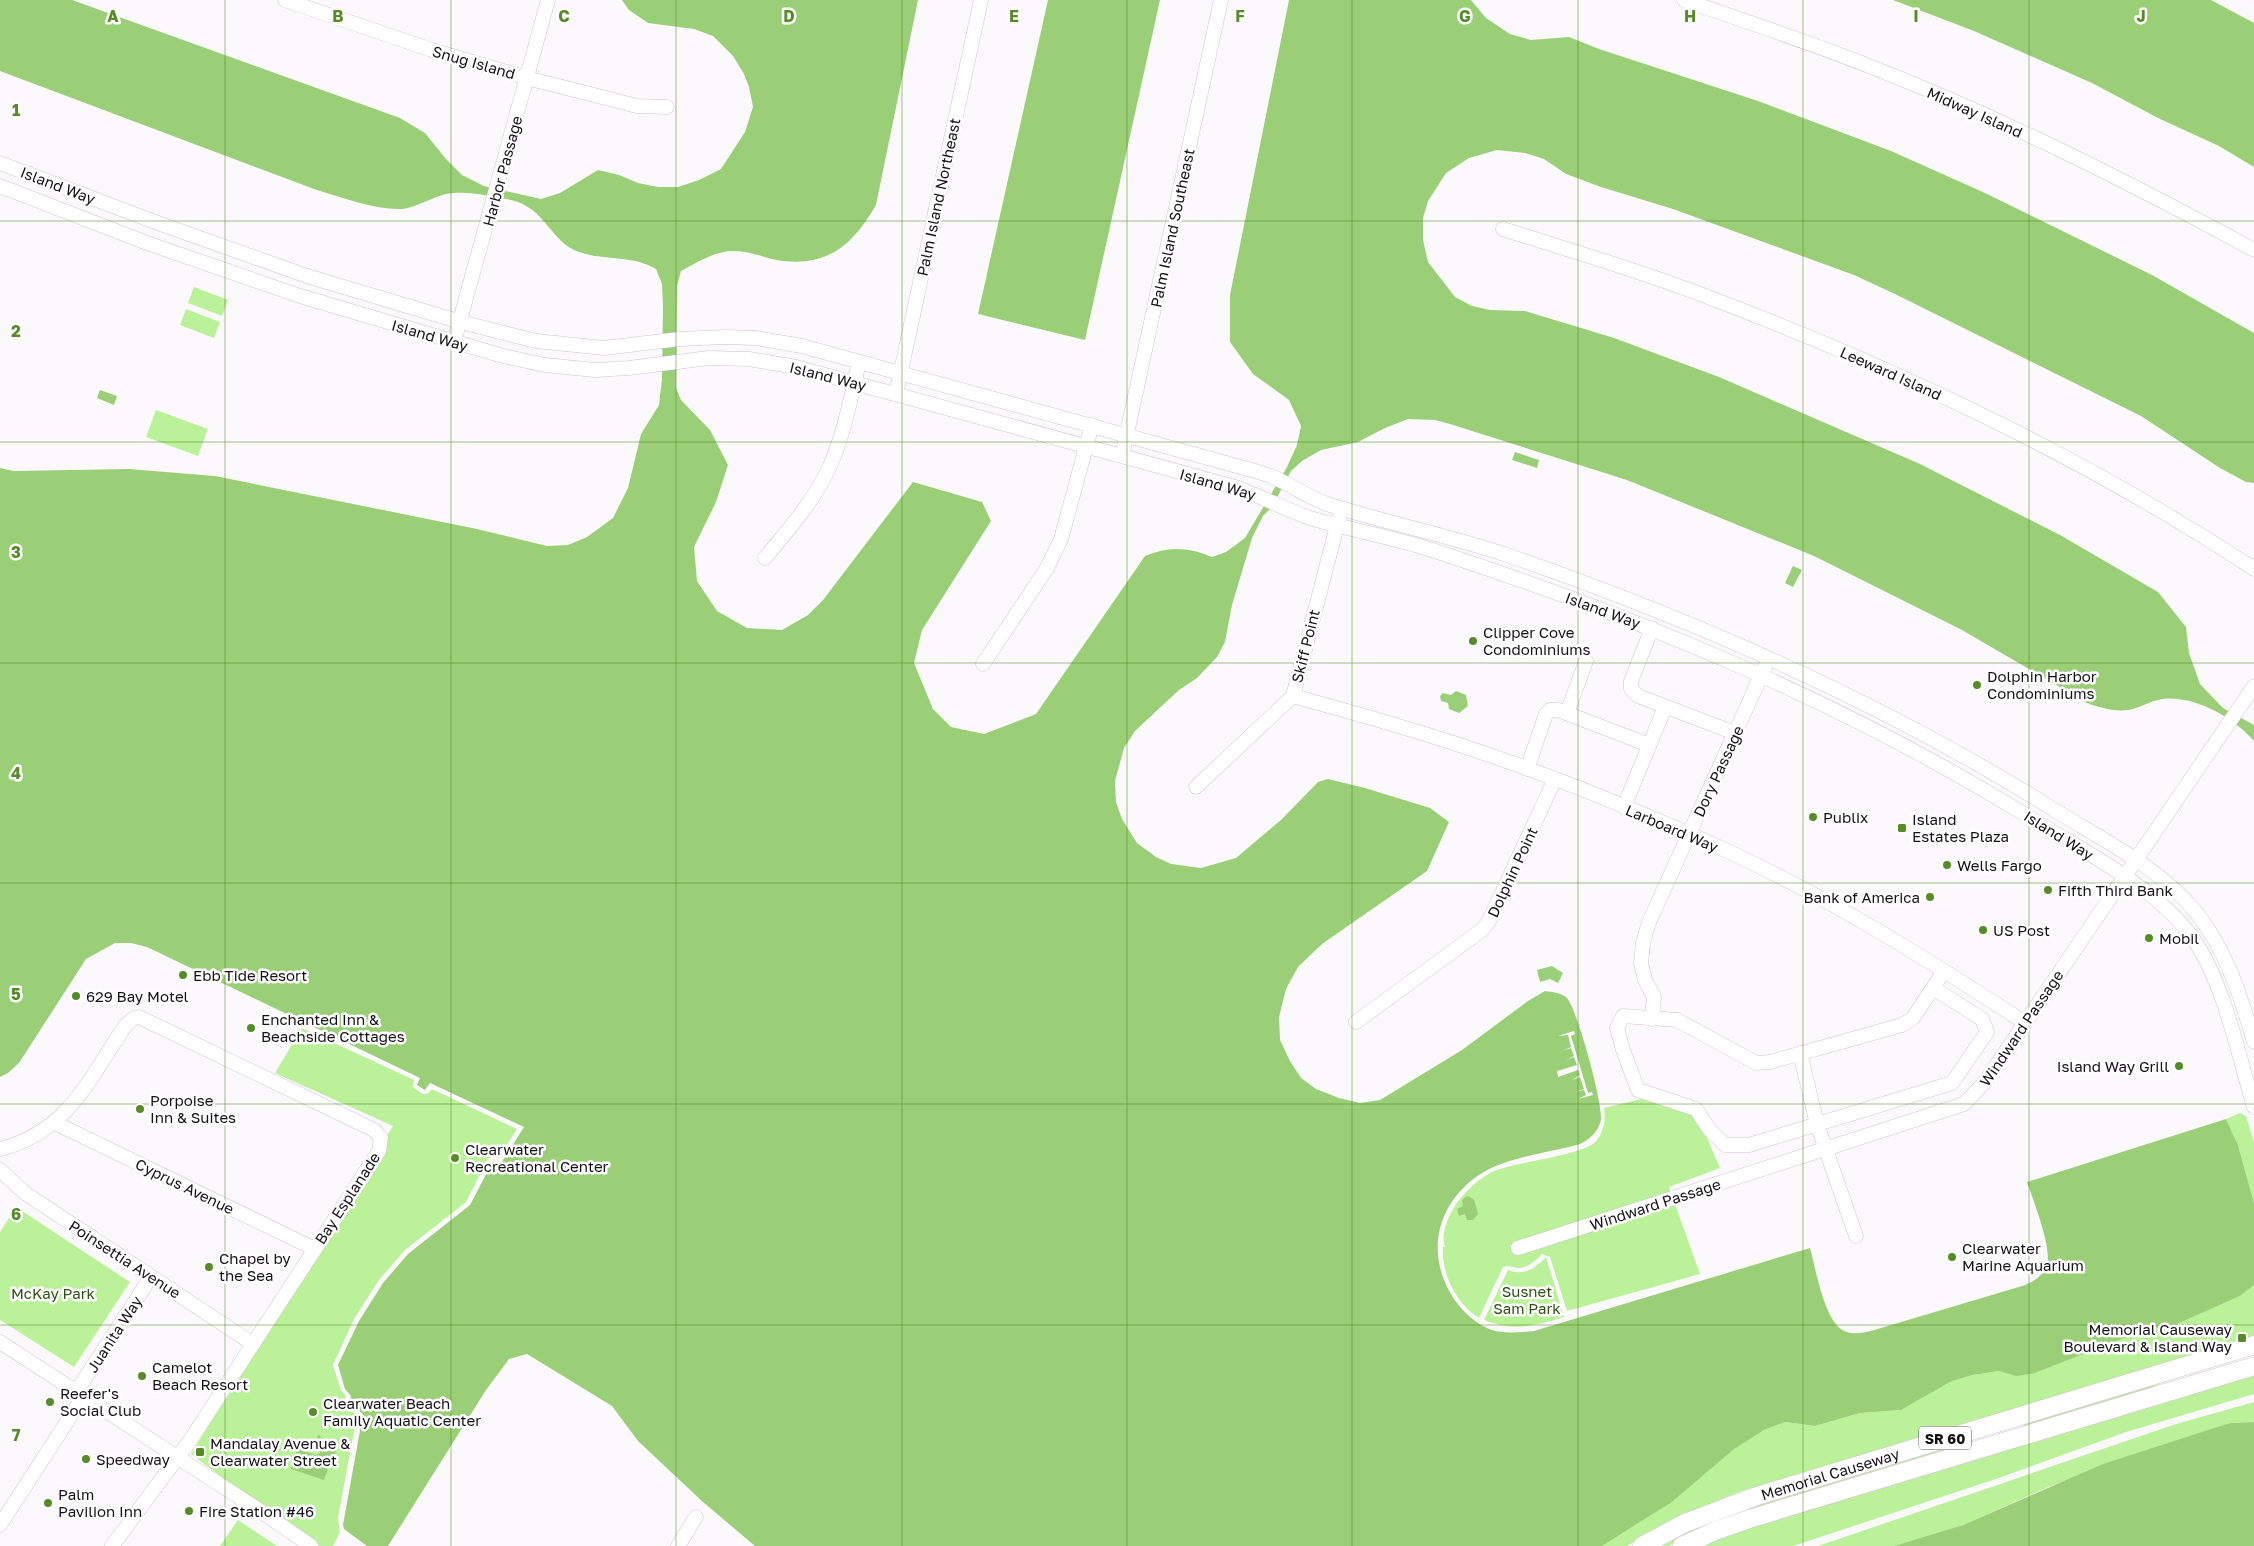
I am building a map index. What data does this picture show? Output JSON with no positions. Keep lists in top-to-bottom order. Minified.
{"streets":{"main road":["SR 60","Memorial Causeway"],"street":["Snug Island","Midway Island","Harbor Passage","Island Way","Palm Island Northeast","Palm Island Southeast","Leeward Island","Skiff Point","Dory Passage","Larboard Way","Dolphin Point","Windward Passage","Cyprus Avenue","Bay Esplanade","Poinsettia Avenue","Juanita Way"]},"crossings":[["Snug Island","Harbor Passage"],["Harbor Passage","Island Way"],["Island Way","Palm Island Northeast"],["Island Way","Palm Island Southeast"],["Island Way","Skiff Point"],["Island Way","Dory Passage"],["Island Way","Windward Passage"],["Skiff Point","Larboard Way"],["Dory Passage","Larboard Way"],["Larboard Way","Dolphin Point"],["Larboard Way","Windward Passage"],["Cyprus Avenue","Bay Esplanade"],["Bay Esplanade","Poinsettia Avenue"],["Poinsettia Avenue","Juanita Way"]],"parks":["Susnet Sam Park","McKay Park"],"places":{"other":["Clipper Cove Condominiums","Dolphin Harbor Condominiums","Publix","Wells Fargo","Fifth Third Bank","Bank of America","US Post","Mobil","Ebb Tide Resort","629 Bay Motel","Enchanted Inn & Beachside Cottages","Island Way Grill","Porpoise Inn & Suites","Clearwater Recreational Center","Clearwater Marine Aquarium","Chapel by the Sea","Camelot Beach Resort","Reefer's Social Club","Clearwater Beach Family Aquatic Center","Speedway","Palm Pavilion Inn","Fire Station #46"],"transit":["Island Estates Plaza","Memorial Causeway Boulevard & Island Way","Mandalay Avenue & Clearwater Street"]},"grid":{"columns":["A","B","C","D","E","F","G","H","I","J"],"rows":["1","2","3","4","5","6","7"]}}
